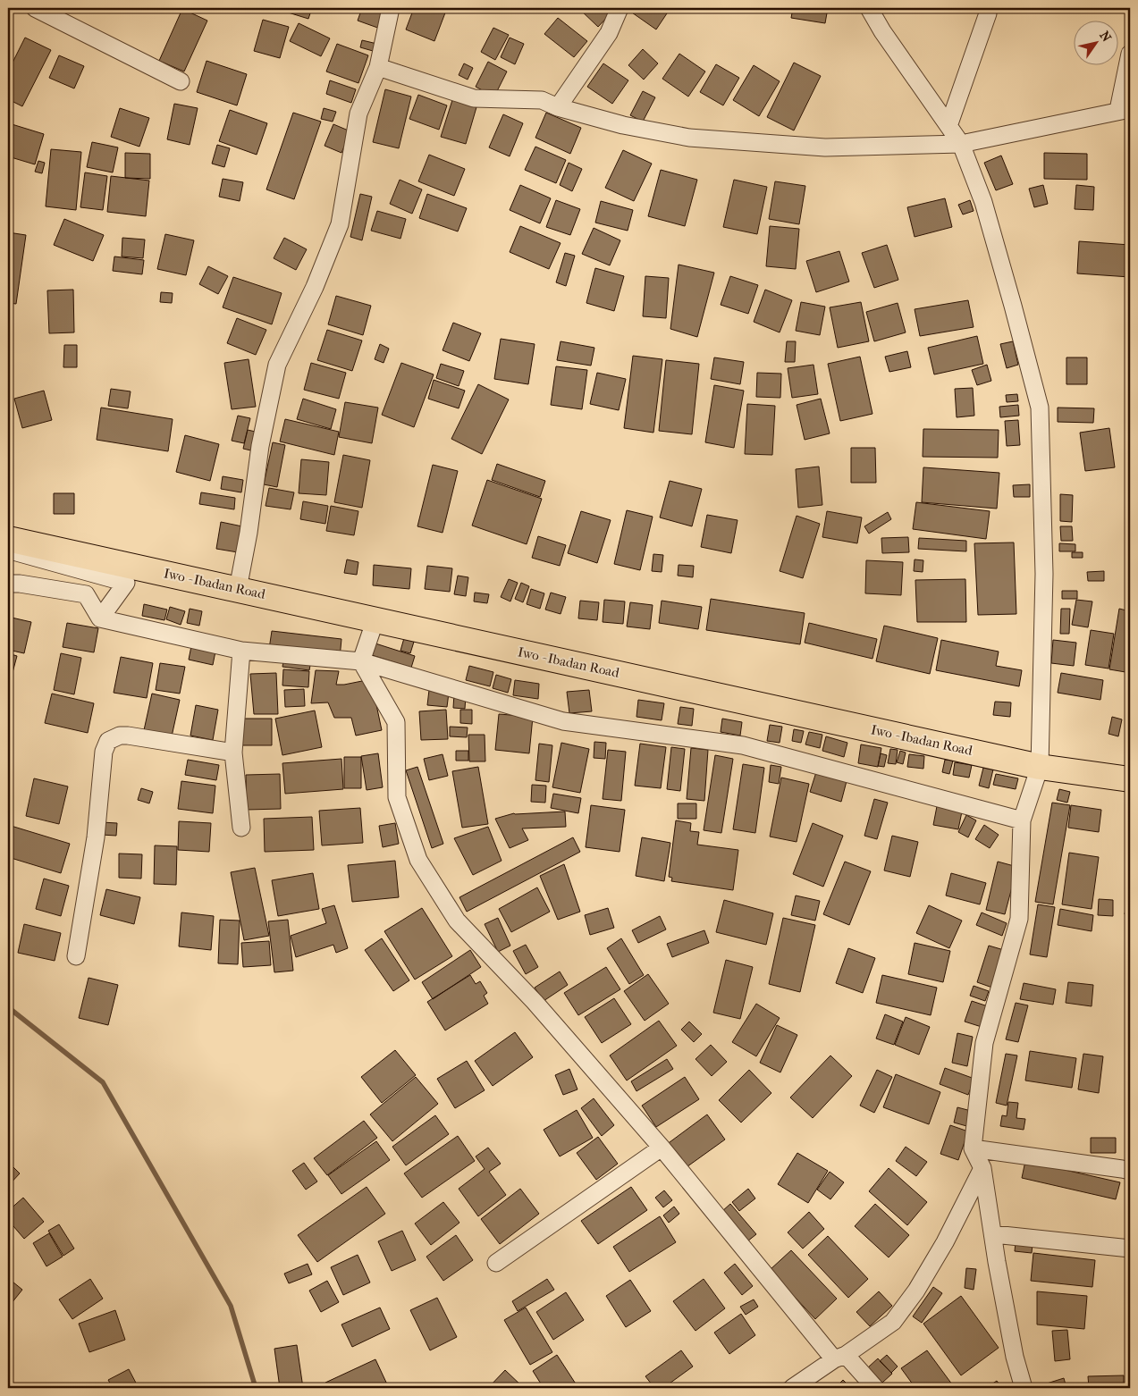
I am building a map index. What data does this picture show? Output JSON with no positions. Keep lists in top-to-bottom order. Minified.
{"streets":{"main road":["Iwo - Ibadan Road"]},"north":"top right"}
